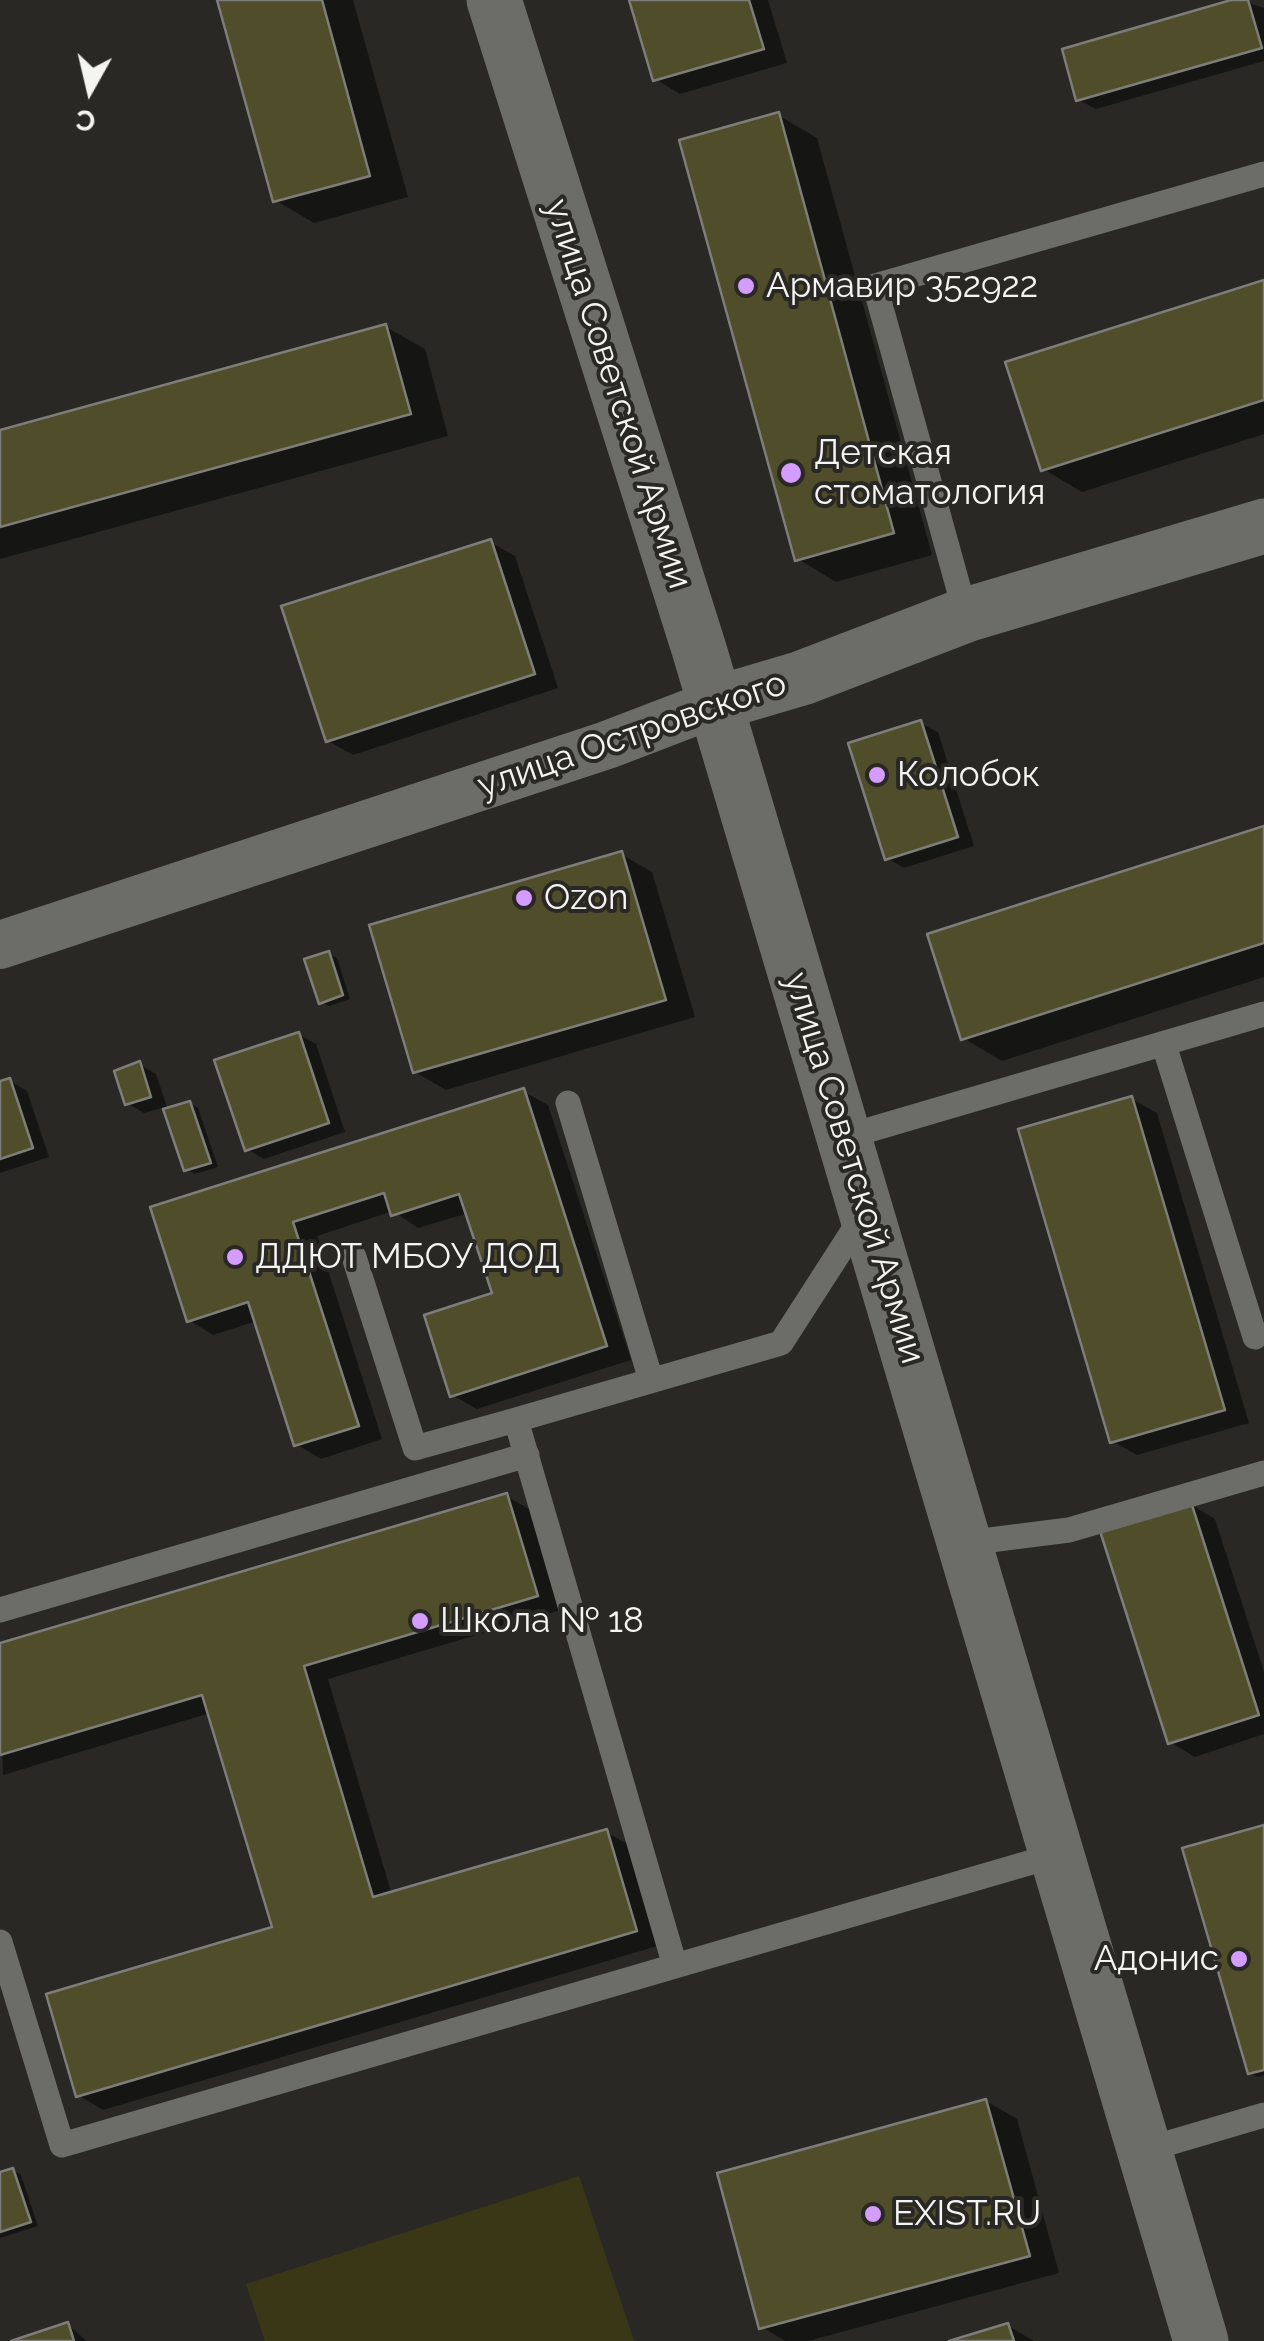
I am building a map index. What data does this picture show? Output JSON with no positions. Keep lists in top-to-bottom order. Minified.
{"streets":{"main road":["улица Советской Армии","улица Островского"]},"crossings":[["улица Советской Армии","улица Островского"]],"places":["Армавир 352922","Детская стоматология","Колобок","Ozon","ДДЮТ МБОУ ДОД","Школа № 18","Адонис","EXIST.RU"],"north":"bottom"}
